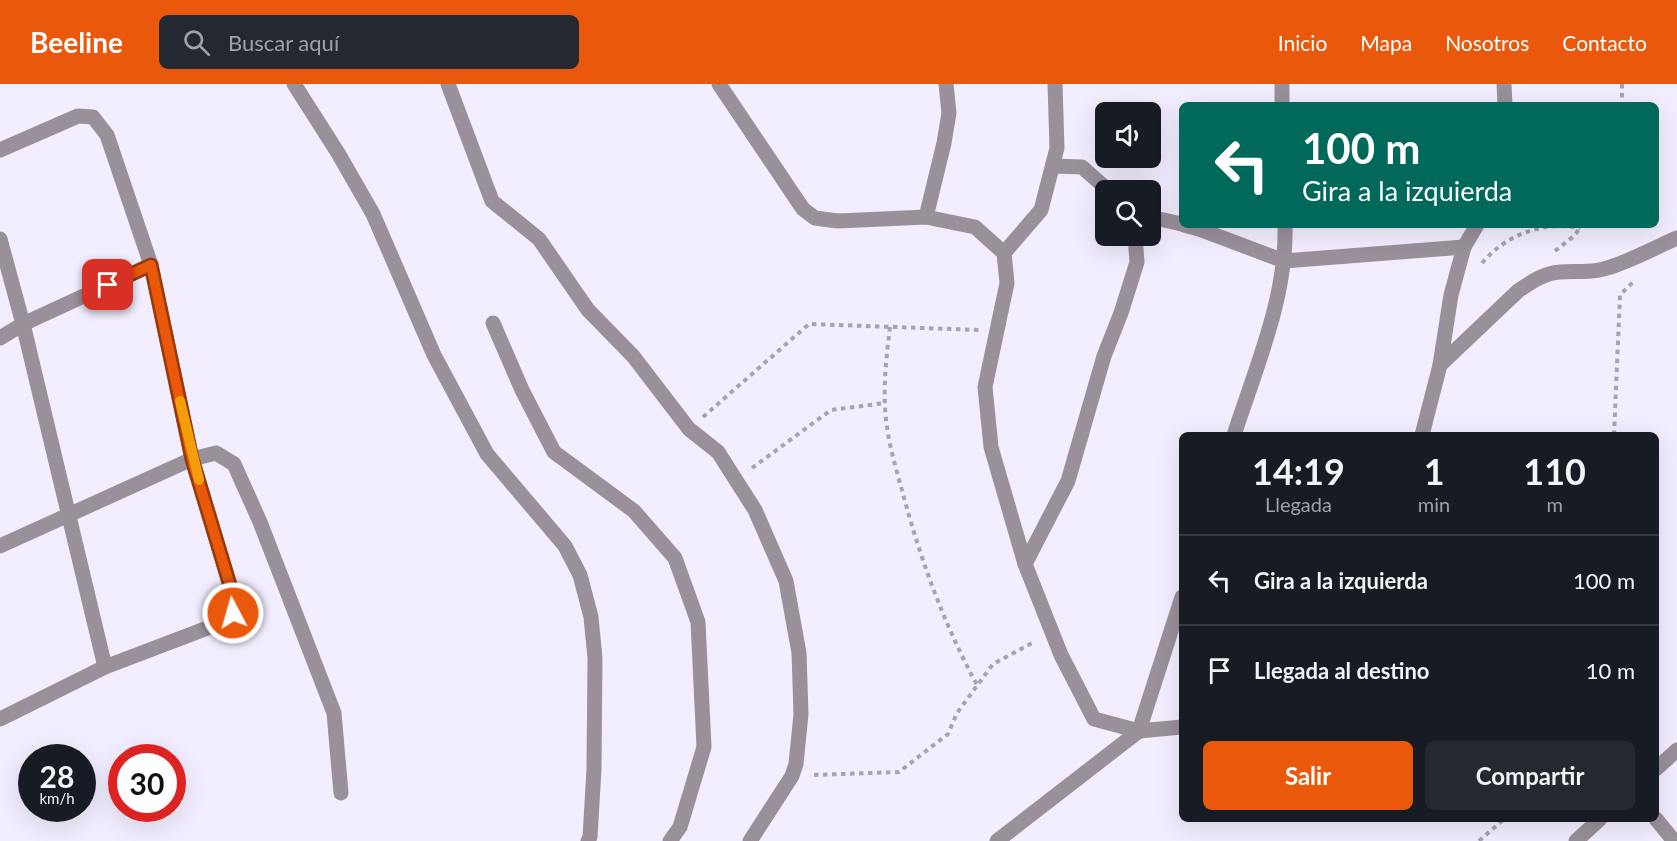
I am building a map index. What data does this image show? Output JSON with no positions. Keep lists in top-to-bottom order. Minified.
{"page":{"header":"Beeline","search":"Buscar aquí","nav":["Inicio","Mapa","Nosotros","Contacto"],"turn":["100 m","Gira a la izquierda"],"eta":["14:19","Llegada","1","min","110","m"],"list":[{"name":"Gira a la izquierda","value":"100 m"},{"name":"Llegada al destino","value":"10 m"}],"buttons":["Salir","Compartir"],"speed":"28 km/h","limit":"30"}}
